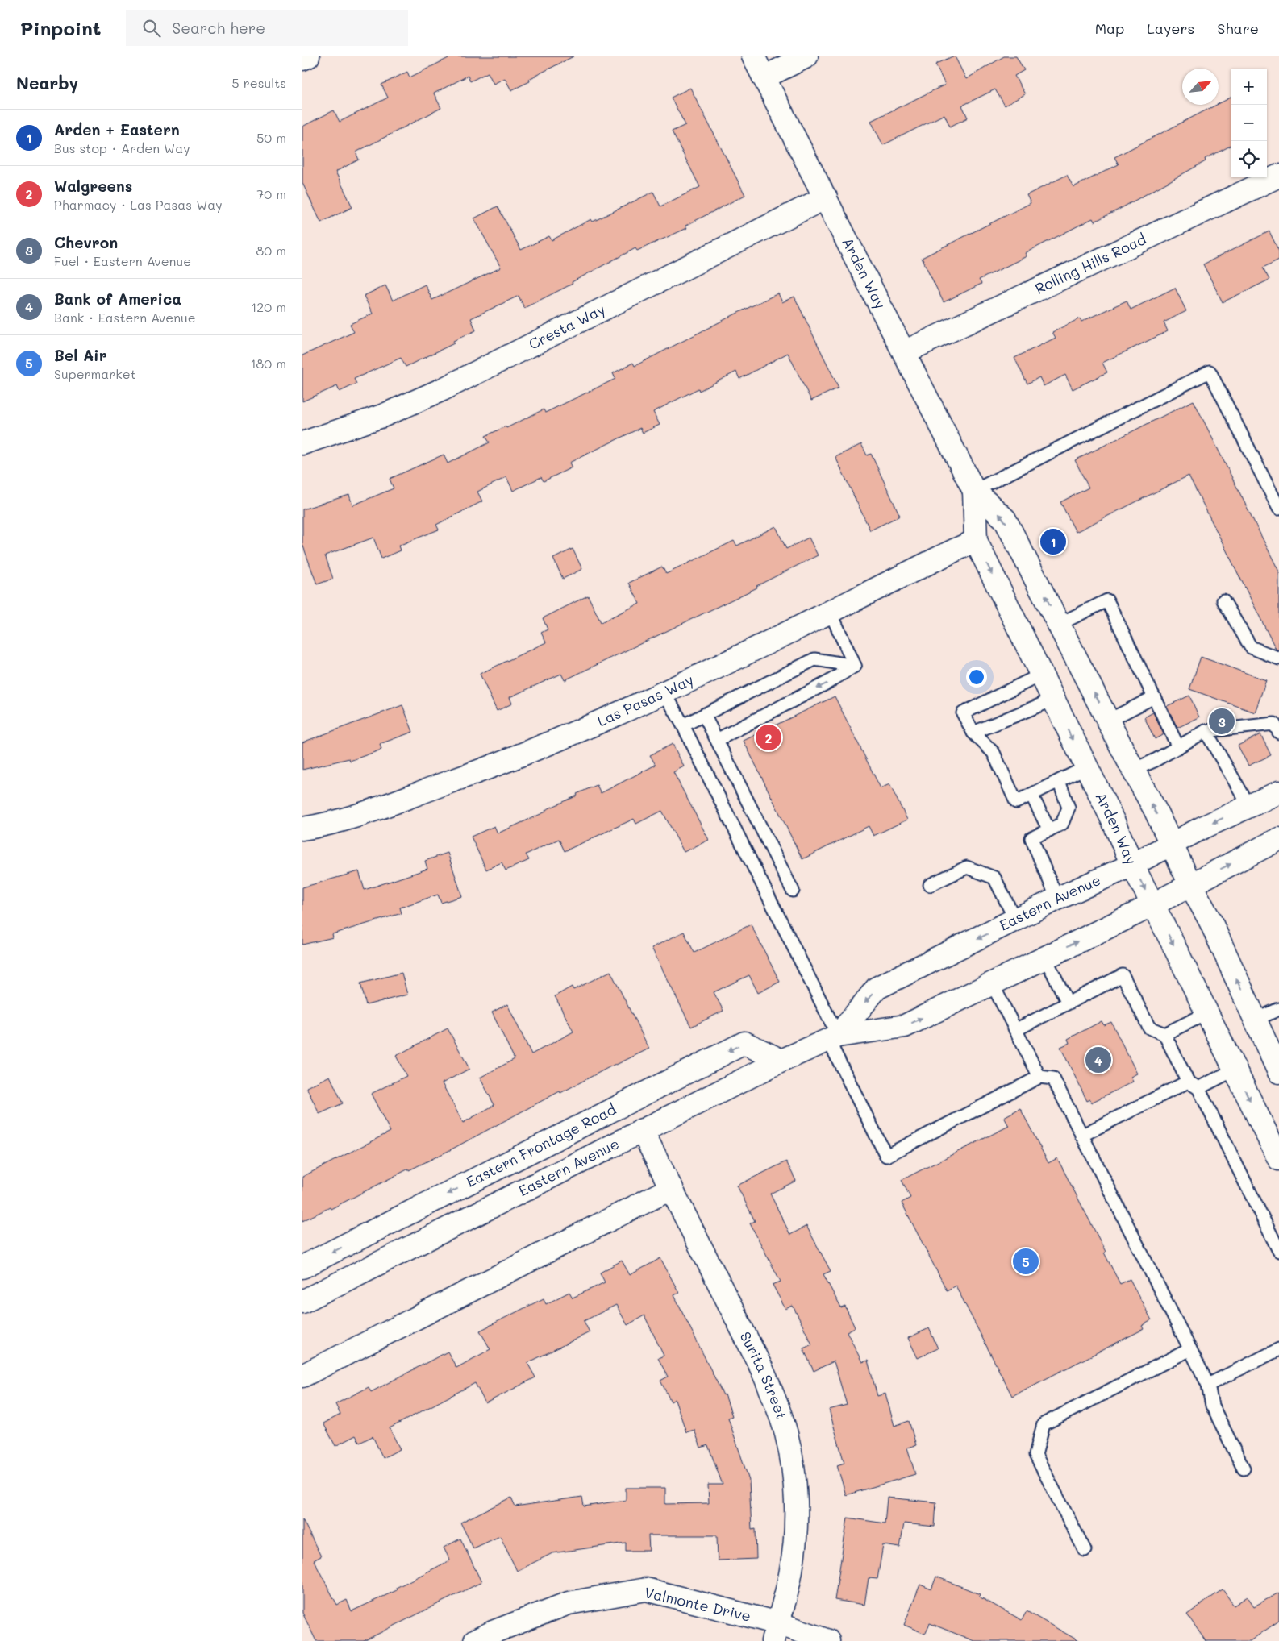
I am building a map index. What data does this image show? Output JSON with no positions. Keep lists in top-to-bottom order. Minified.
{"streets":{"street":["Rolling Hills Road","Arden Way","Cresta Way","Las Pasas Way","Eastern Avenue","Eastern Frontage Road","Surita Street","Valmonte Drive"]},"crossings":[["Rolling Hills Road","Arden Way"],["Arden Way","Cresta Way"],["Arden Way","Las Pasas Way"],["Arden Way","Eastern Avenue"],["Eastern Avenue","Eastern Frontage Road"],["Eastern Avenue","Surita Street"],["Surita Street","Valmonte Drive"]],"north":"top right","page":{"header":"Pinpoint","search":"Search here","nav":["Map","Layers","Share"],"heading":["Nearby","5 results"],"map_buttons":["+","−"],"list":[{"mark":"1","name":"Arden + Eastern","note":"Bus stop · Arden Way","value":"50 m"},{"mark":"2","name":"Walgreens","note":"Pharmacy · Las Pasas Way","value":"70 m"},{"mark":"3","name":"Chevron","note":"Fuel · Eastern Avenue","value":"80 m"},{"mark":"4","name":"Bank of America","note":"Bank · Eastern Avenue","value":"120 m"},{"mark":"5","name":"Bel Air","note":"Supermarket","value":"180 m"}],"pins":["1","3","2","4","5"]}}
